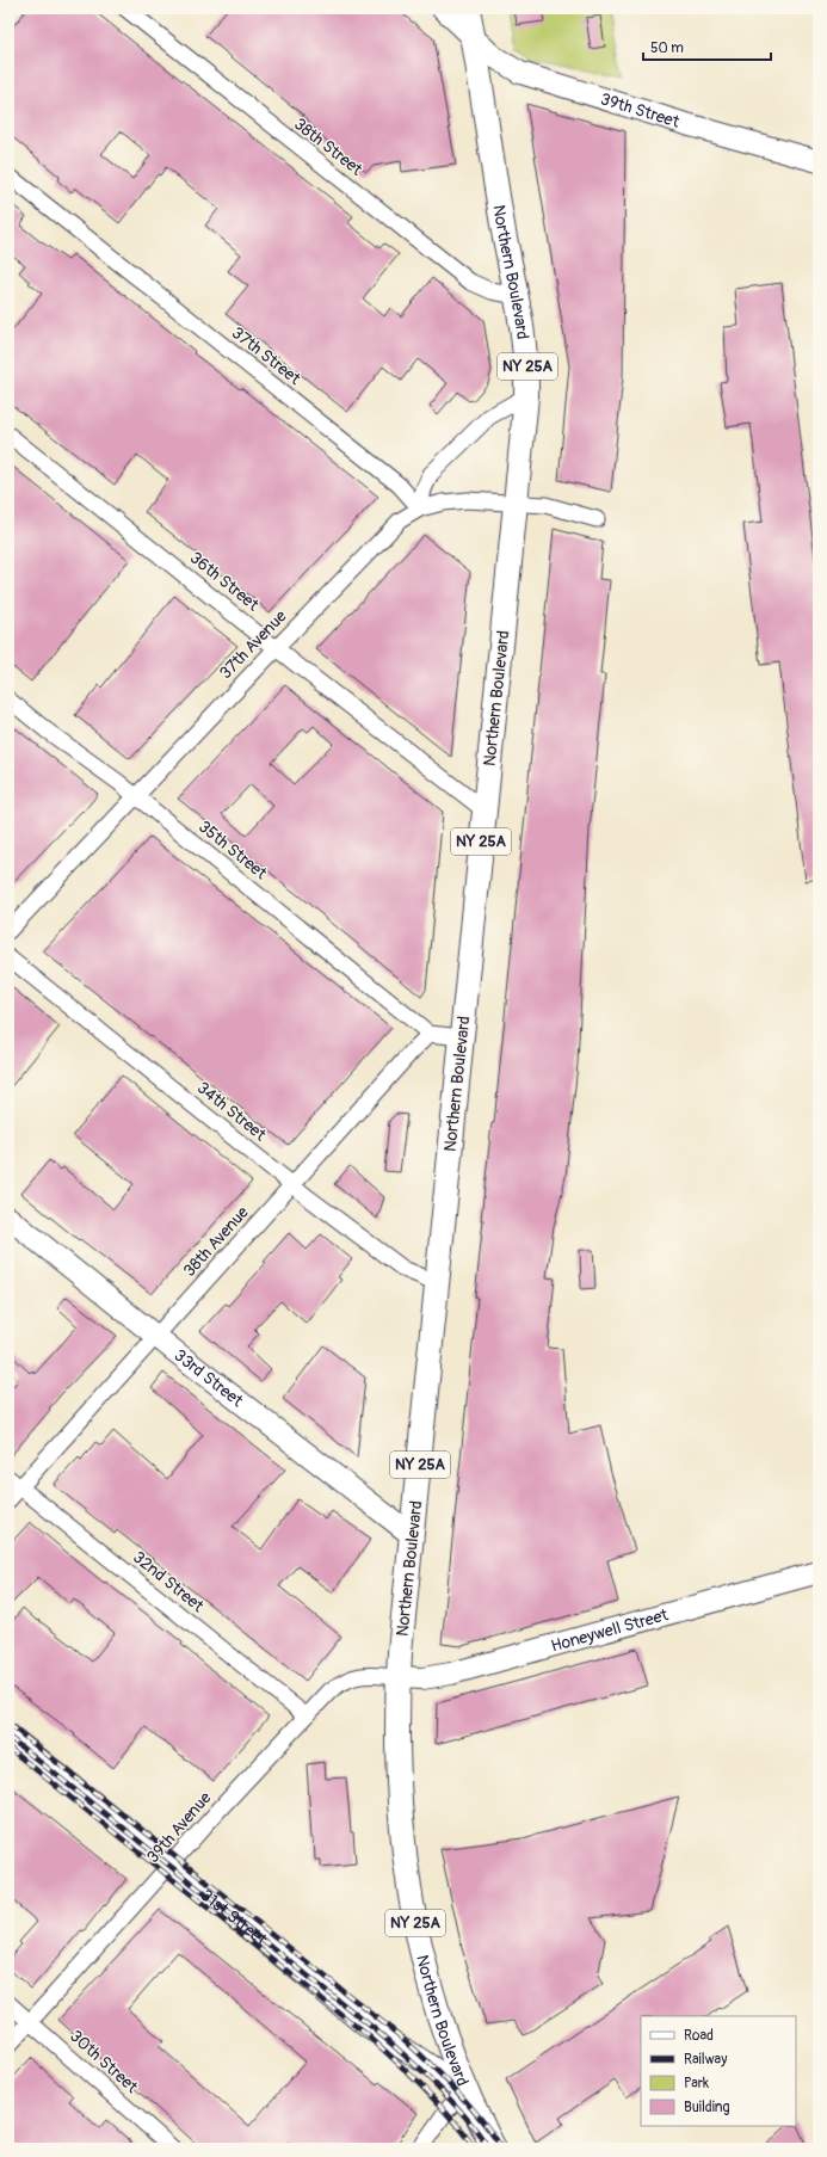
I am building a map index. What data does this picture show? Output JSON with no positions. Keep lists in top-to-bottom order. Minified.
{"streets":{"main road":["39th Street","Northern Boulevard","NY 25A","33rd Street","Honeywell Street","31st Street"],"street":["38th Street","37th Street","36th Street","37th Avenue","35th Street","34th Street","38th Avenue","32nd Street","39th Avenue","30th Street"]},"crossings":[["39th Street","Northern Boulevard"],["38th Street","Northern Boulevard"],["Northern Boulevard","36th Street"],["Northern Boulevard","34th Street"],["Northern Boulevard","33rd Street"],["Northern Boulevard","Honeywell Street"],["Northern Boulevard","39th Avenue"],["Northern Boulevard","31st Street"],["37th Street","37th Avenue"],["36th Street","37th Avenue"],["37th Avenue","35th Street"],["35th Street","38th Avenue"],["34th Street","38th Avenue"],["38th Avenue","33rd Street"],["38th Avenue","32nd Street"],["32nd Street","39th Avenue"],["Honeywell Street","39th Avenue"],["39th Avenue","31st Street"],["39th Avenue","30th Street"]],"legend":["Road","Railway","Park","Building"],"scale_bar":"50 m"}
